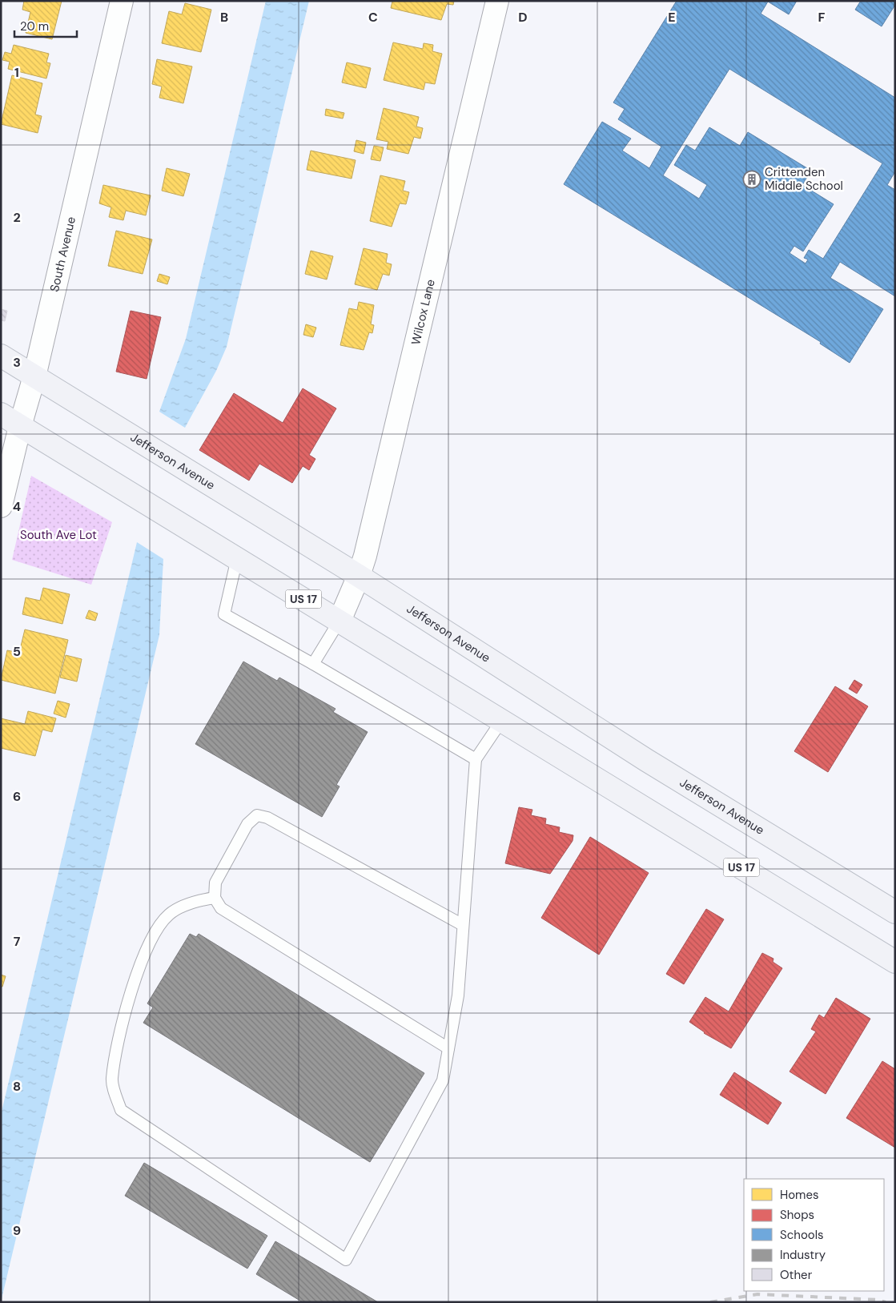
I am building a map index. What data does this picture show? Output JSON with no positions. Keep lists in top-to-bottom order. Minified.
{"streets":{"main road":["Jefferson Avenue","US 17"],"street":["South Avenue","Wilcox Lane"]},"crossings":[["South Avenue","Jefferson Avenue"],["South Avenue","US 17"],["Wilcox Lane","Jefferson Avenue"],["Wilcox Lane","US 17"]],"parks":["South Ave Lot"],"places":{"building":["Crittenden Middle School"]},"legend":["Homes","Shops","Schools","Industry","Other"],"scale_bar":"20 m","grid":{"columns":["B","C","D","E","F"],"rows":["1","2","3","4","5","6","7","8","9"]}}
